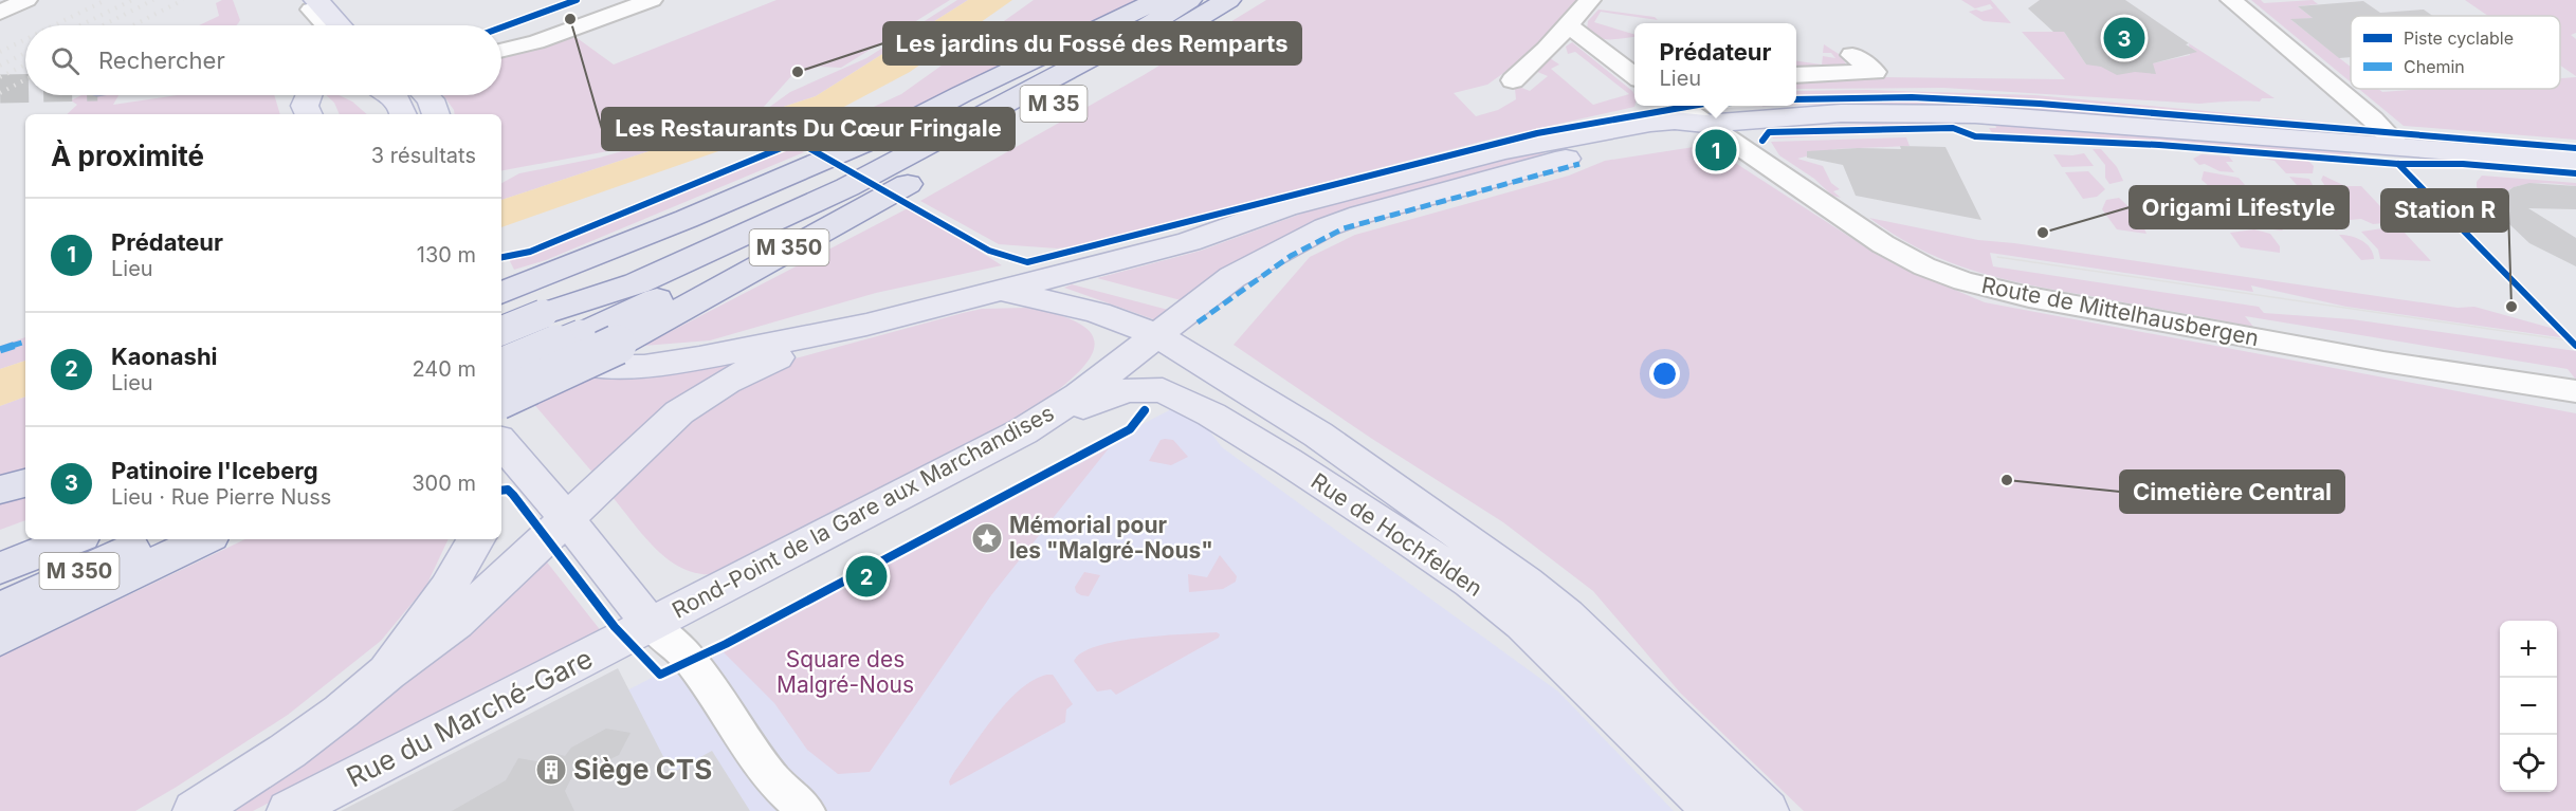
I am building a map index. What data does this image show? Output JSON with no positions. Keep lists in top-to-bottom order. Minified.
{"streets":{"highway":["M 35","M 350"],"main road":["Rond-Point de la Gare aux Marchandises","Rue de Hochfelden","Rue du Marché-Gare"],"street":["Route de Mittelhausbergen"]},"crossings":[["M 35","M 350"],["Route de Mittelhausbergen","Rond-Point de la Gare aux Marchandises"],["Rond-Point de la Gare aux Marchandises","Rue de Hochfelden"],["Rond-Point de la Gare aux Marchandises","Rue du Marché-Gare"]],"parks":["Square des Malgré-Nous"],"places":{"other":["Les Restaurants Du Cœur Fringale","Les jardins du Fossé des Remparts","Origami Lifestyle","Station R","Cimetière Central"],"place":["Mémorial pour les \"Malgré-Nous\""],"building":["Siège CTS"]},"legend":["Piste cyclable","Chemin"],"page":{"pins":["3","1","2"],"popup":["Prédateur","Lieu"],"search":"Rechercher","heading":["À proximité","3 résultats"],"list":[{"mark":"1","name":"Prédateur","note":"Lieu","value":"130 m"},{"mark":"2","name":"Kaonashi","note":"Lieu","value":"240 m"},{"mark":"3","name":"Patinoire l'Iceberg","note":"Lieu · Rue Pierre Nuss","value":"300 m"}],"map_buttons":["+","−"]}}
